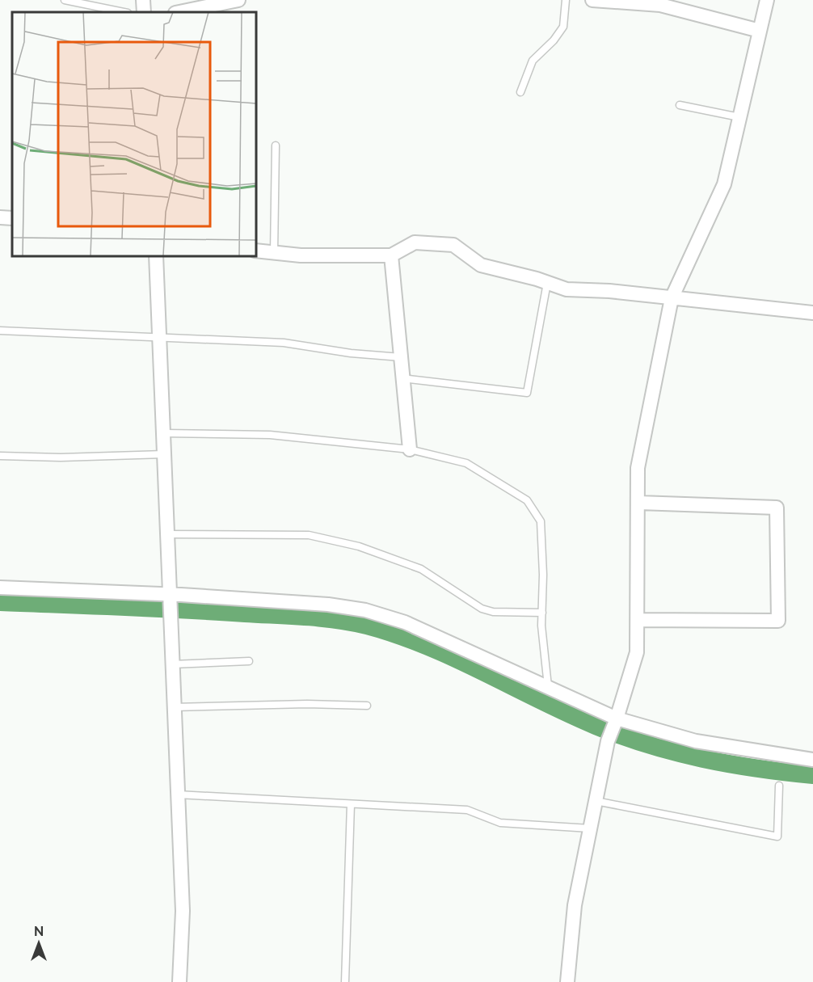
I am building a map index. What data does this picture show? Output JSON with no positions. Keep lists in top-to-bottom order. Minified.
{"north":"top"}
